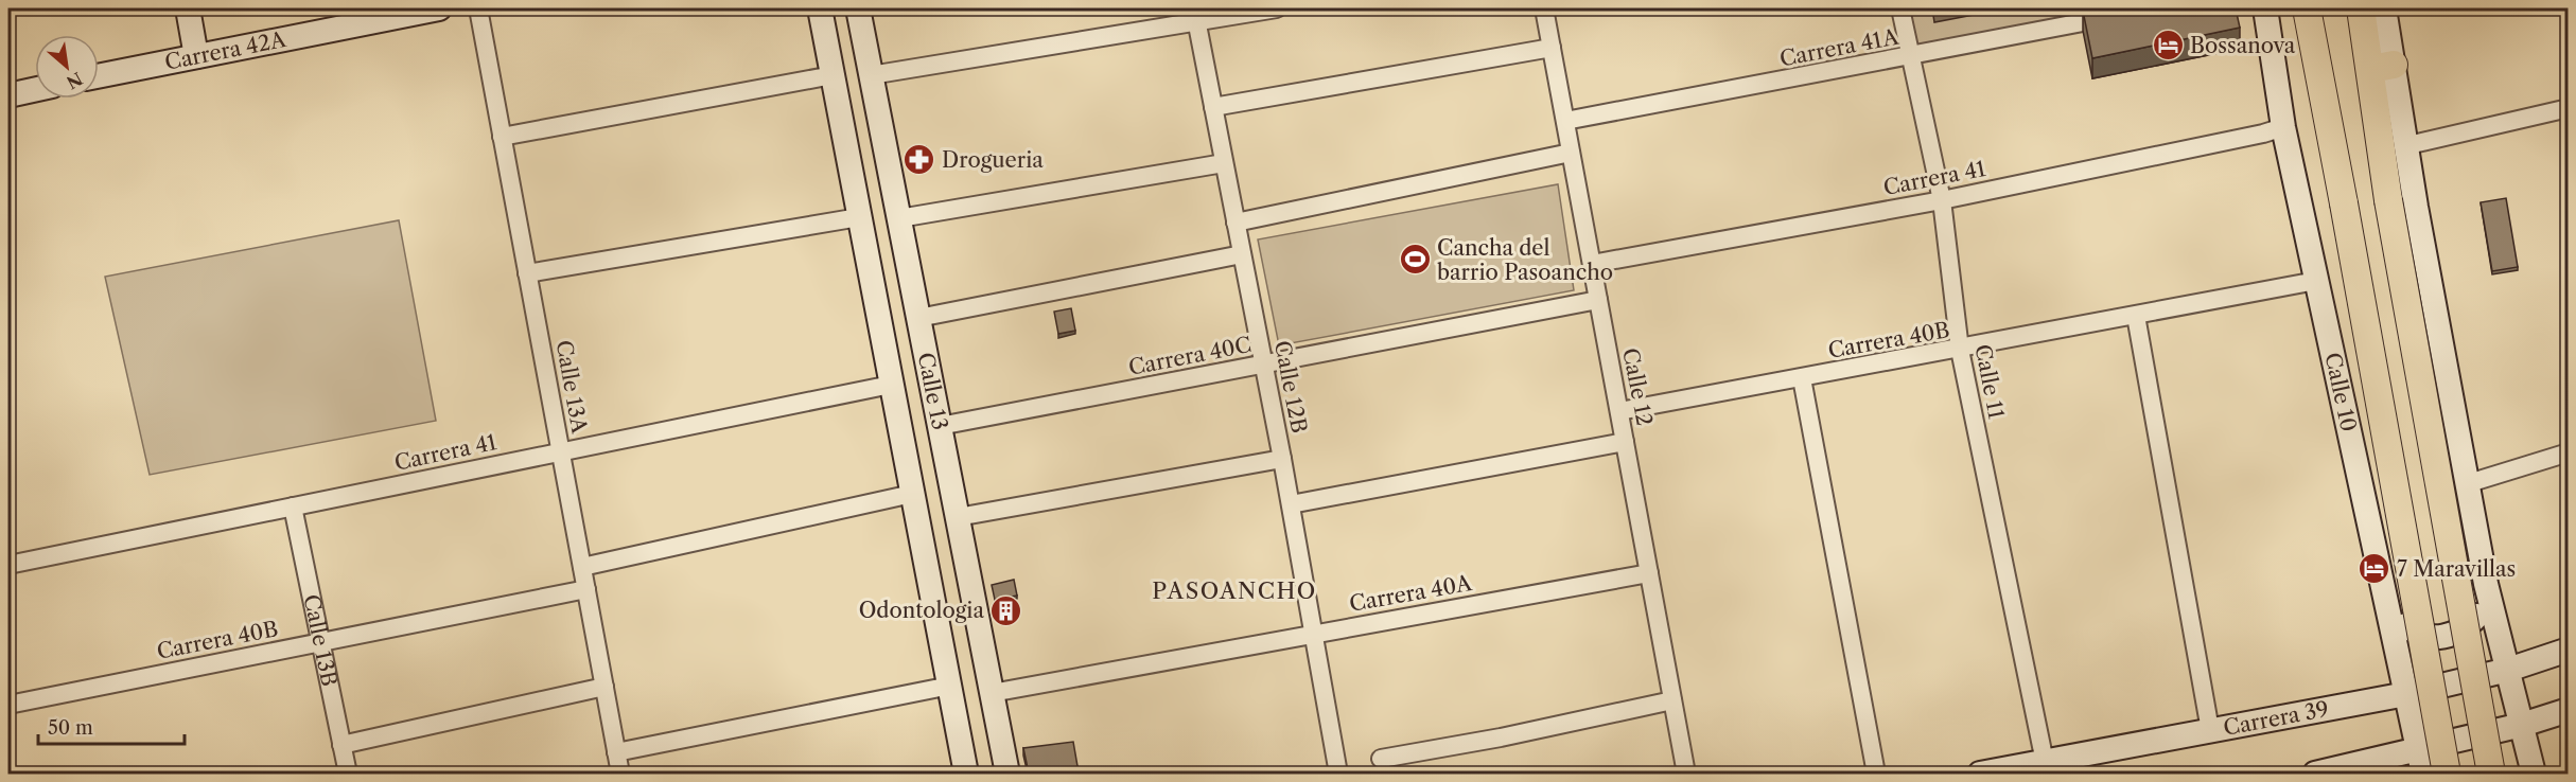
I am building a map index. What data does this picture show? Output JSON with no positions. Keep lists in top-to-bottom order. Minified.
{"streets":{"main road":["Carrera 42A","Calle 13","Calle 10","Carrera 39"],"street":["Carrera 41A","Carrera 41","Carrera 40B","Carrera 40C","Calle 11","Calle 13A","Calle 12B","Calle 12","Carrera 40A","Calle 13B"]},"crossings":[["Carrera 41A","Calle 11"],["Carrera 41A","Calle 12"],["Carrera 41","Calle 11"],["Carrera 41","Calle 13A"],["Carrera 41","Calle 12"],["Carrera 41","Calle 13"],["Carrera 41","Calle 10"],["Carrera 41","Calle 13B"],["Carrera 40B","Calle 11"],["Carrera 40B","Calle 13A"],["Carrera 40B","Calle 12"],["Carrera 40B","Calle 10"],["Carrera 40B","Calle 13B"],["Carrera 40C","Calle 12B"],["Carrera 40C","Calle 12"],["Carrera 40C","Calle 13"],["Calle 11","Carrera 39"],["Calle 12B","Carrera 40A"],["Calle 12","Carrera 40A"],["Calle 13","Carrera 40A"],["Calle 10","Carrera 39"]],"districts":["PASOANCHO"],"places":{"hotel":["Bossanova","7 Maravillas"],"pharmacy":["Drogueria"],"sports":["Cancha del barrio Pasoancho"],"building":["Odontologia"]},"scale_bar":"50 m","north":"bottom right"}
